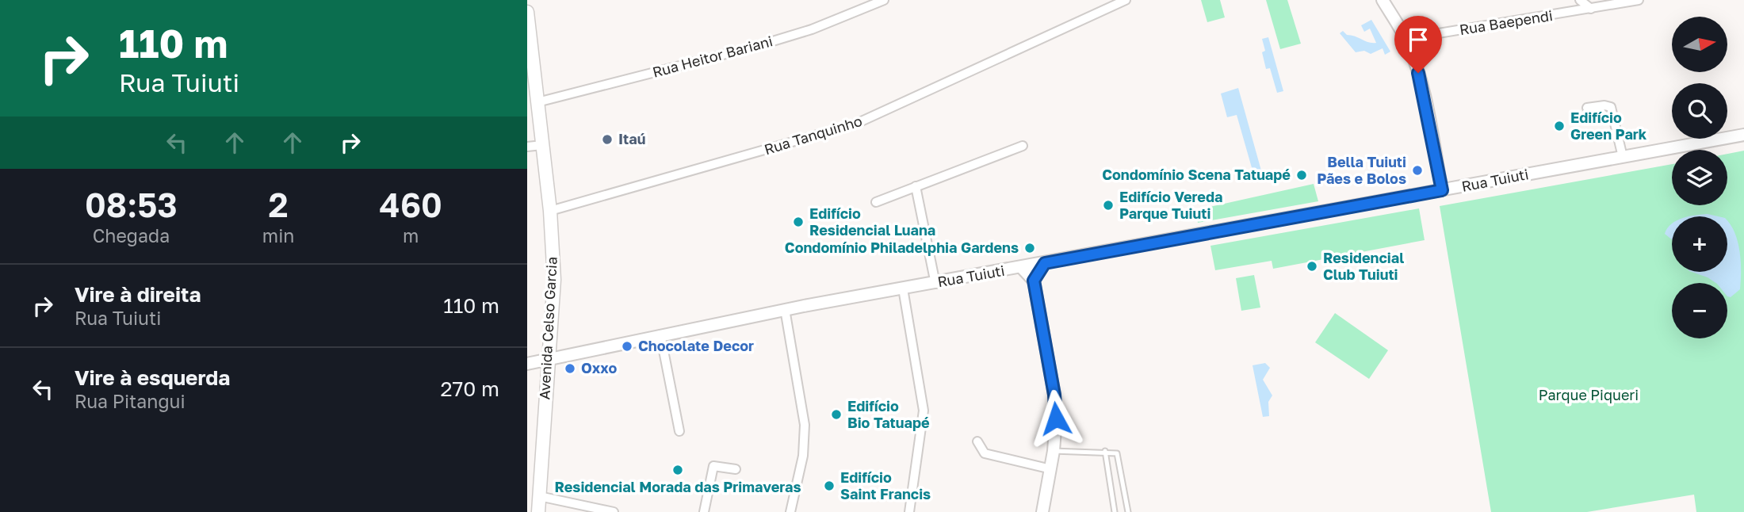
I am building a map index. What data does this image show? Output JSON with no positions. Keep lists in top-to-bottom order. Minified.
{"streets":{"main road":["Avenida Celso Garcia"],"street":["Rua Baependi","Rua Heitor Bariani","Rua Tanquinho","Rua Tuiuti"]},"crossings":[["Rua Heitor Bariani","Avenida Celso Garcia"],["Rua Tanquinho","Avenida Celso Garcia"],["Rua Tuiuti","Avenida Celso Garcia"]],"parks":["Parque Piqueri"],"places":["Edifício Green Park","Itaú","Bella Tuiuti Pães e Bolos","Condomínio Scena Tatuapé","Edifício Vereda Parque Tuiuti","Edifício Residencial Luana","Condomínio Philadelphia Gardens","Residencial Club Tuiuti","Chocolate Decor","Oxxo","Edifício Bio Tatuapé","Residencial Morada das Primaveras","Edifício Saint Francis"],"north":"right","page":{"turn":["110 m","Rua Tuiuti"],"map_buttons":["+","−"],"eta":["08:53","Chegada","2","min","460","m"],"list":[{"name":"Vire à direita","note":"Rua Tuiuti","value":"110 m"},{"name":"Vire à esquerda","note":"Rua Pitangui","value":"270 m"}]}}
